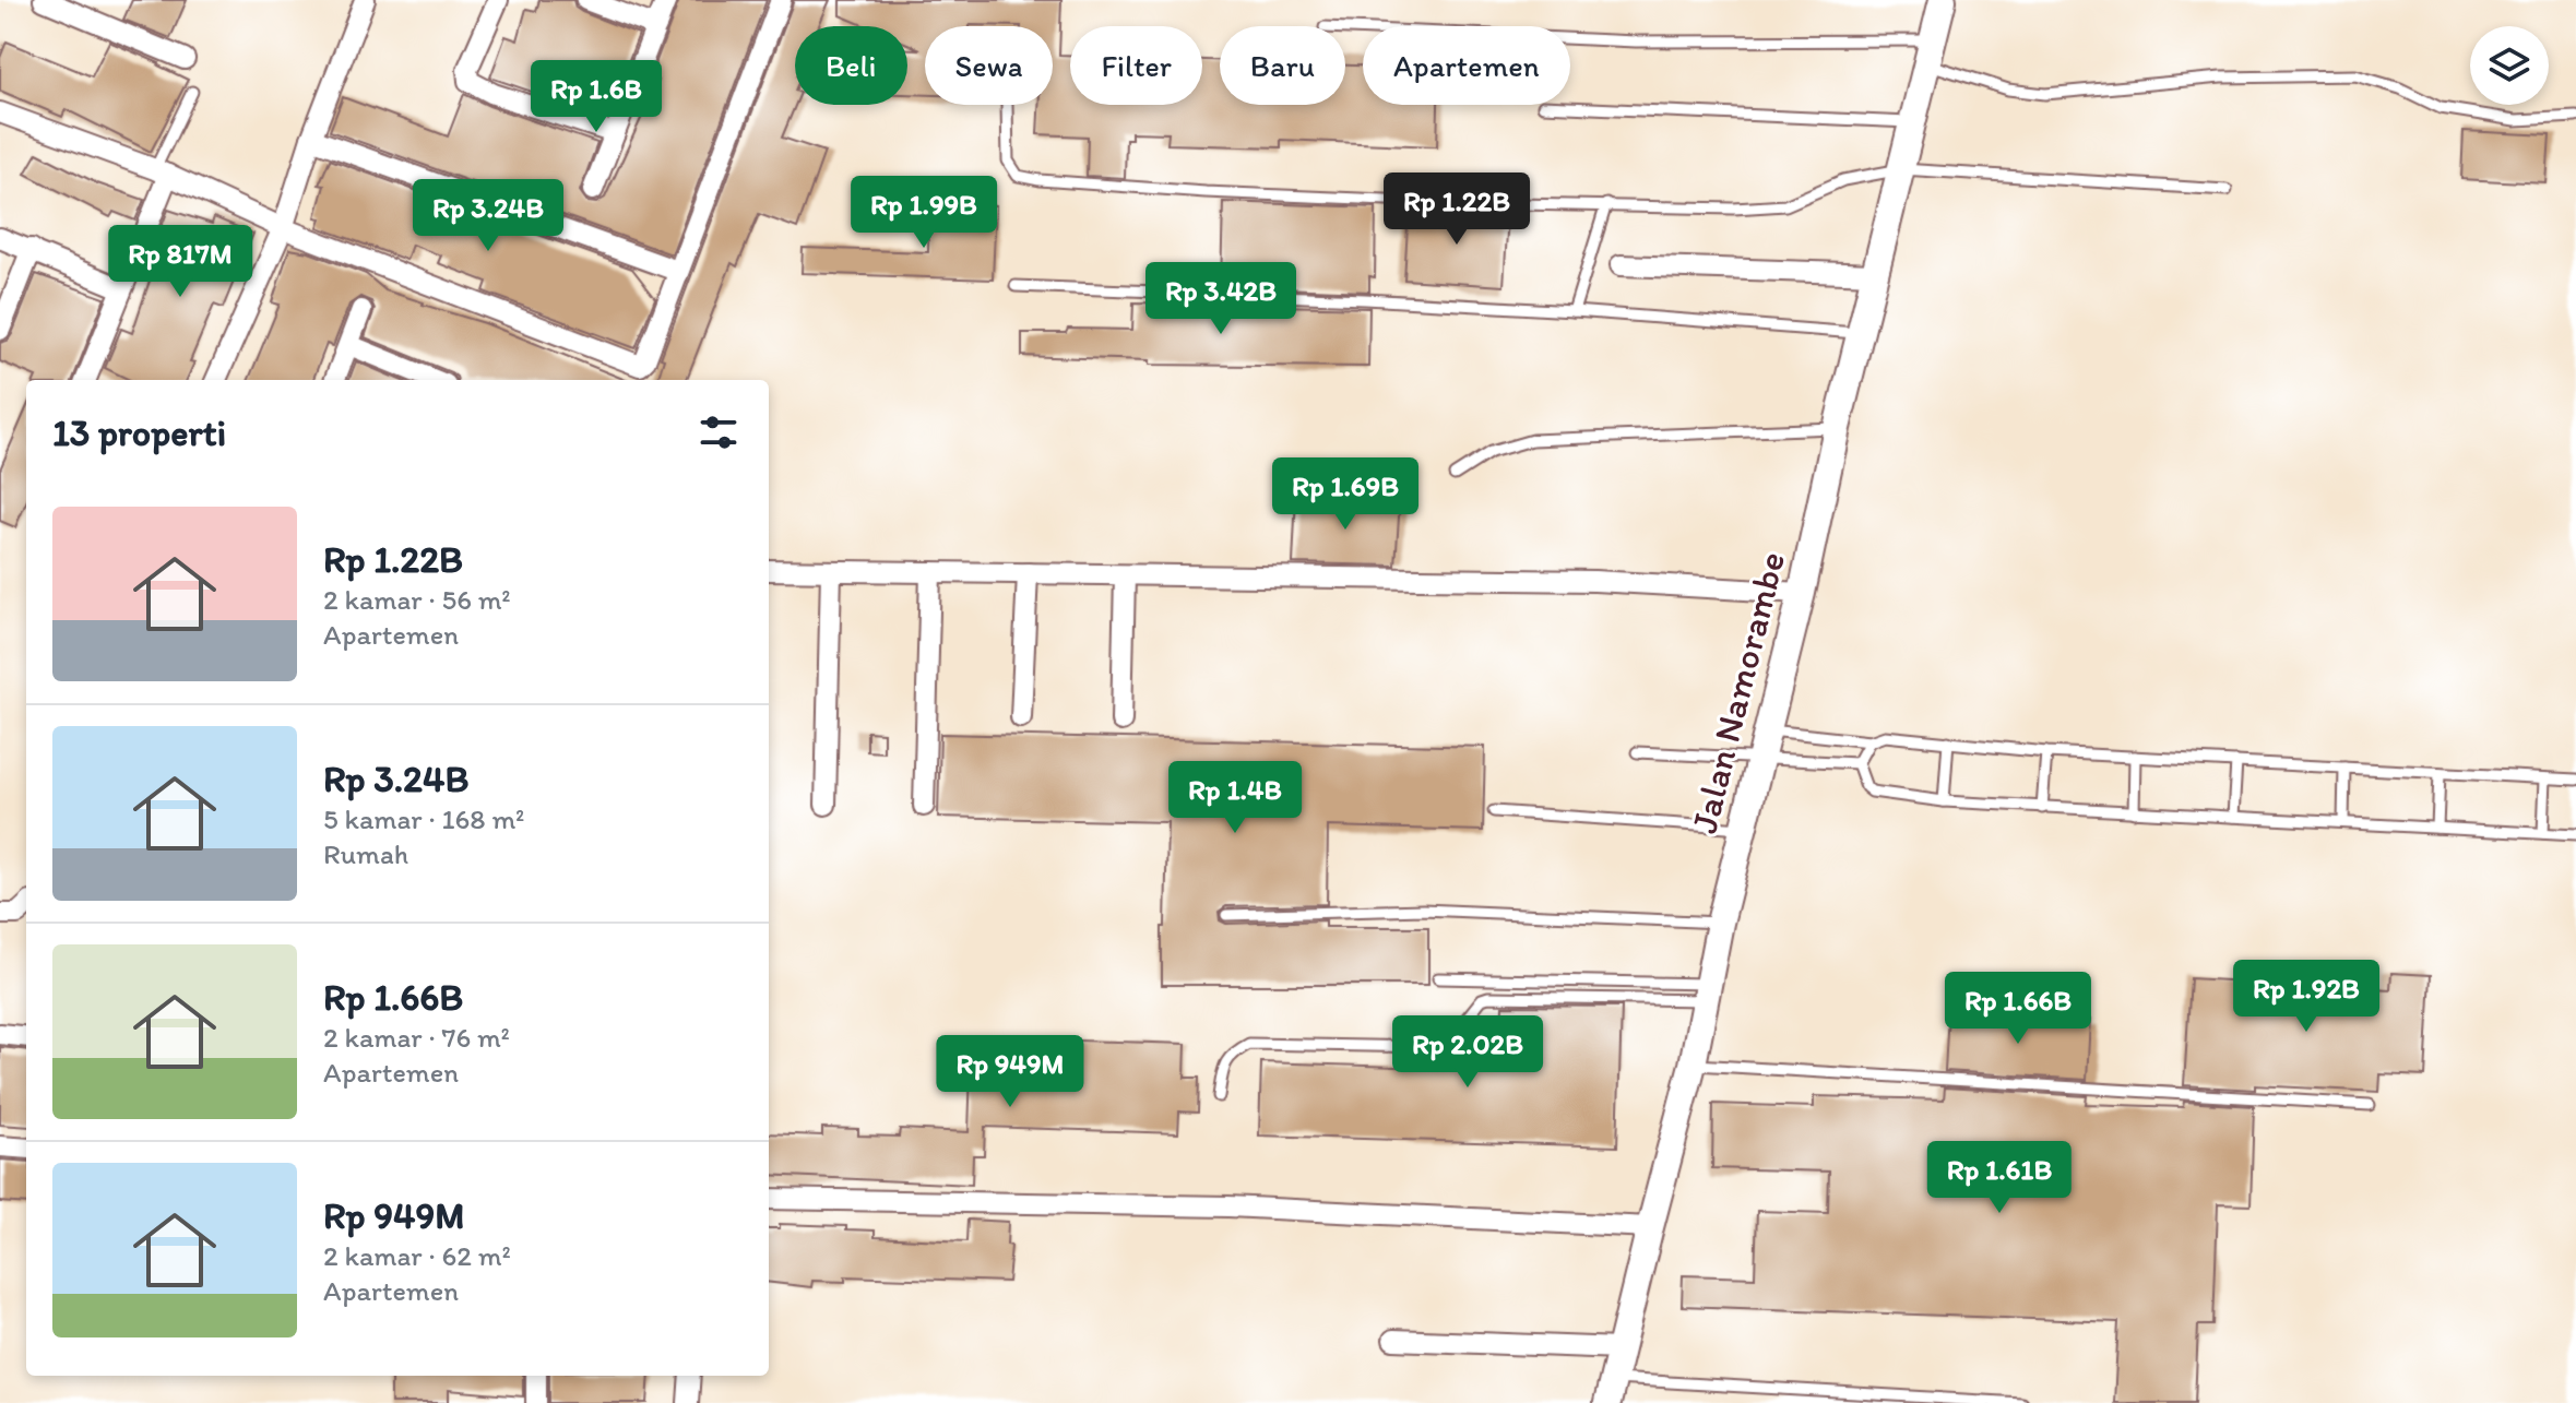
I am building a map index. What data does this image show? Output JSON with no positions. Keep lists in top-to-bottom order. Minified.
{"streets":{"main road":["Jalan Namorambe"]},"page":{"chip":["Beli","Sewa","Filter","Baru","Apartemen"],"price":["Rp 1.6B","Rp 1.22B","Rp 1.99B","Rp 3.24B","Rp 817M","Rp 3.42B","Rp 1.69B","Rp 1.4B","Rp 1.92B","Rp 1.66B","Rp 2.02B","Rp 949M","Rp 1.61B"],"heading":"13 properti","list":[{"name":"Rp 1.22B","note":"2 kamar · 56 m² · Apartemen"},{"name":"Rp 3.24B","note":"5 kamar · 168 m² · Rumah"},{"name":"Rp 1.66B","note":"2 kamar · 76 m² · Apartemen"},{"name":"Rp 949M","note":"2 kamar · 62 m² · Apartemen"}]}}
